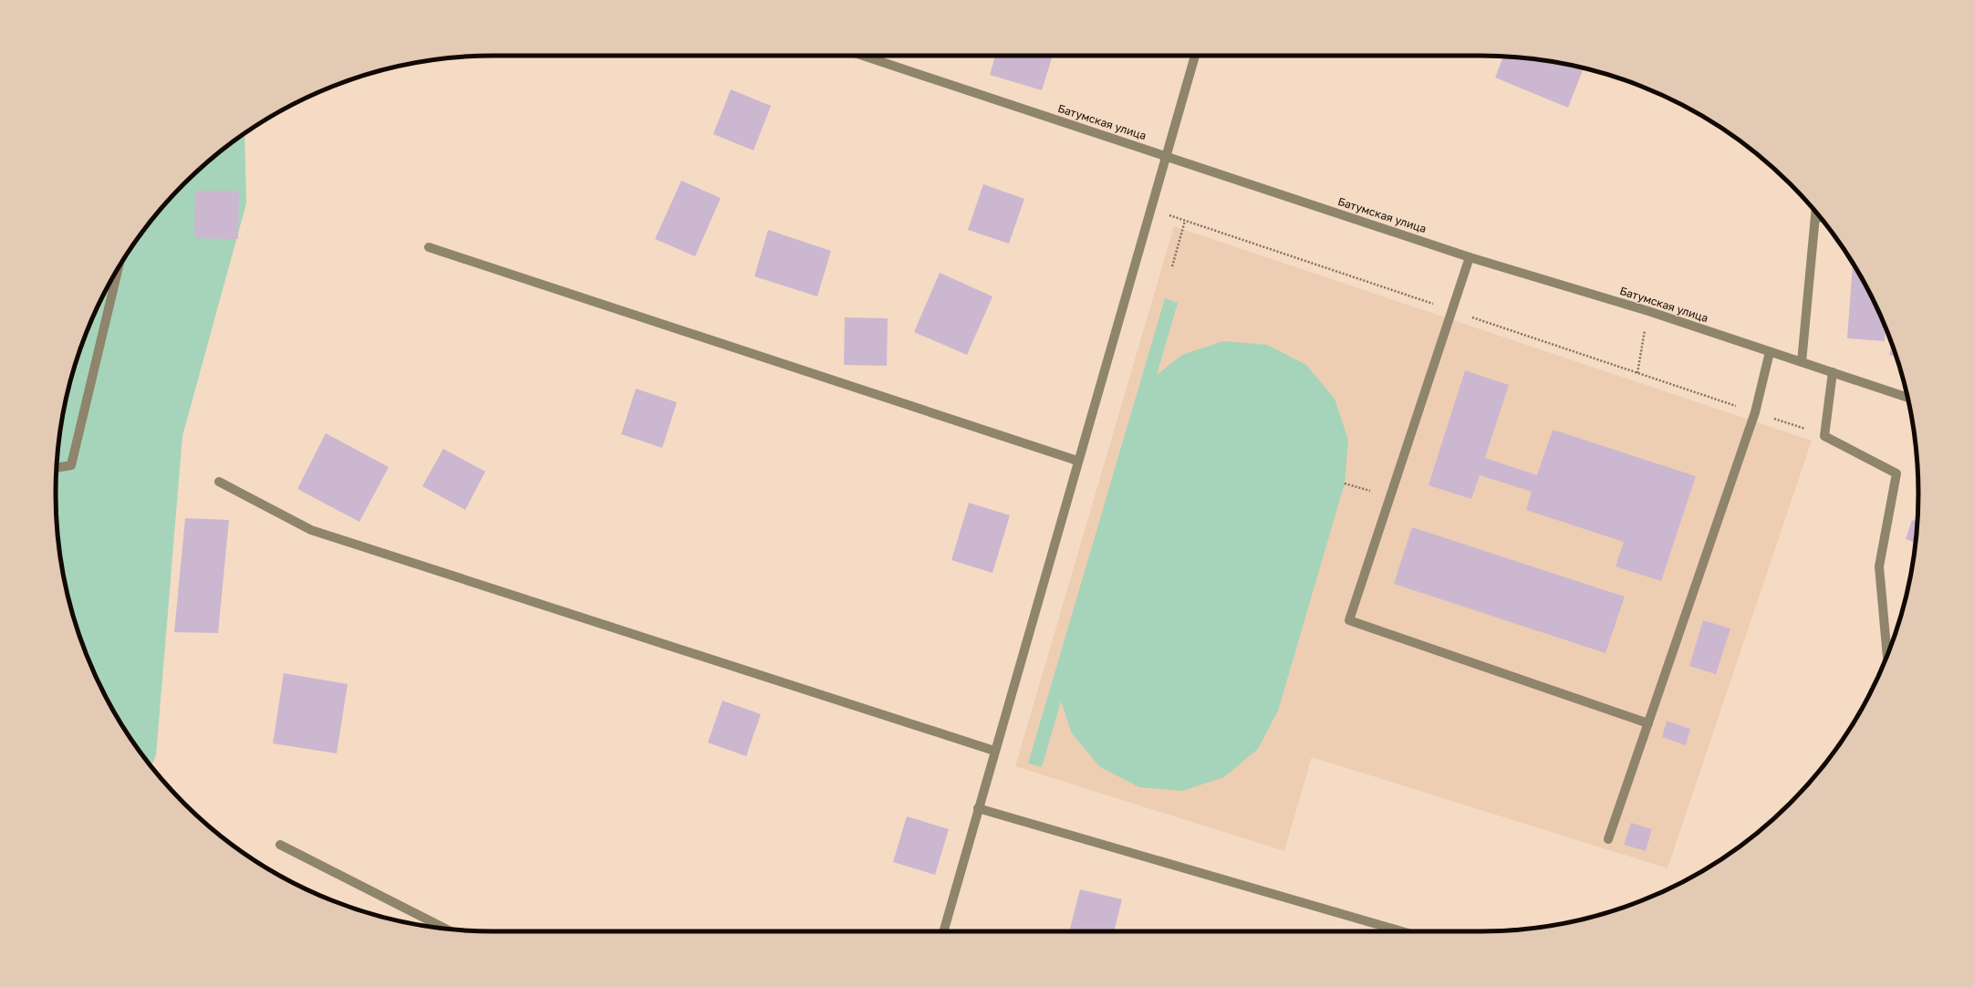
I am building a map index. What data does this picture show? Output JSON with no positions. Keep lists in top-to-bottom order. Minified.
{"streets":{"street":["Батумская улица"]}}
